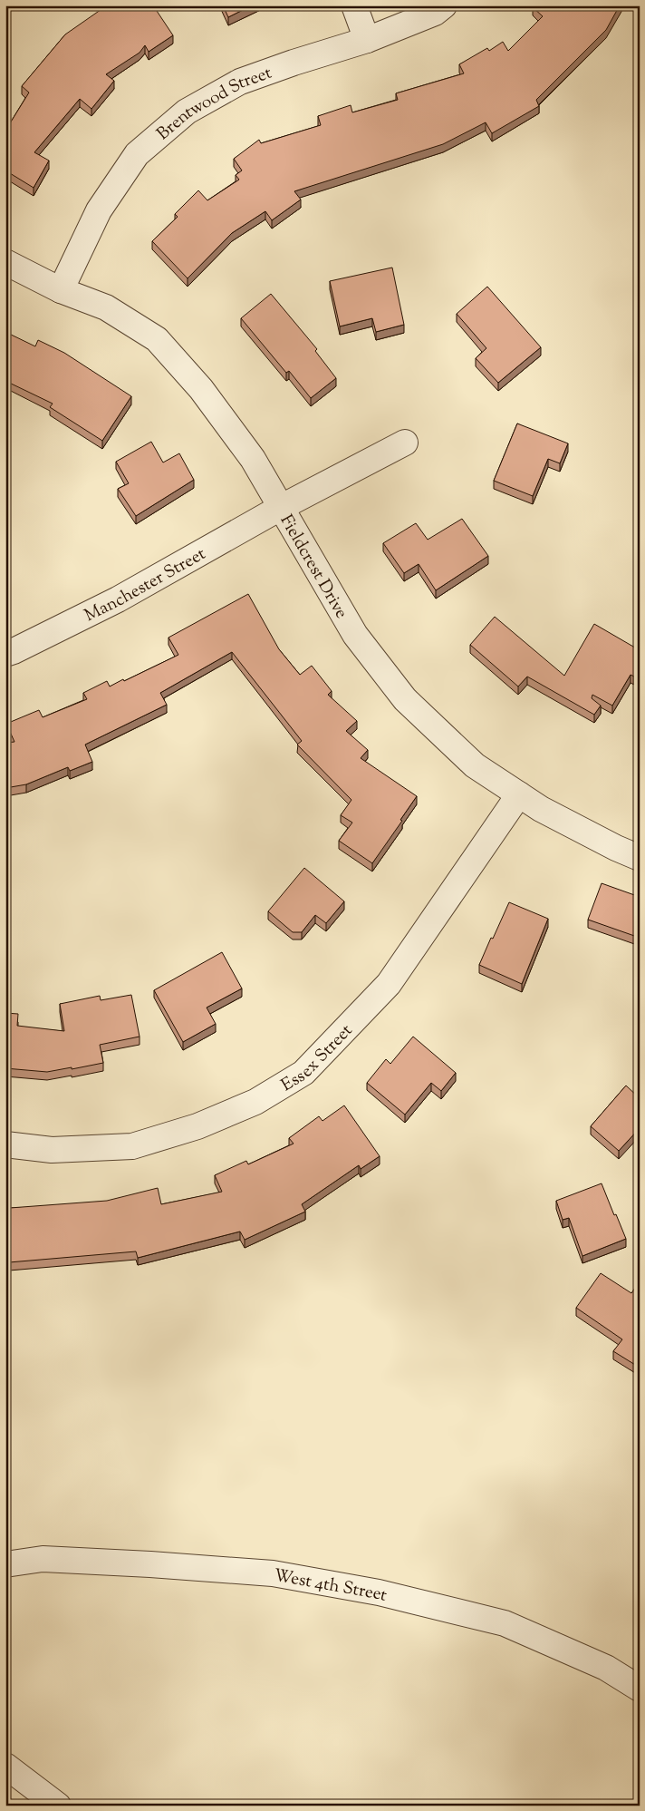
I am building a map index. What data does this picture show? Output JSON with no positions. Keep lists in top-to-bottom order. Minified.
{"streets":{"street":["Brentwood Street","Fieldcrest Drive","Manchester Street","Essex Street","West 4th Street"]},"crossings":[["Brentwood Street","Fieldcrest Drive"],["Fieldcrest Drive","Manchester Street"],["Fieldcrest Drive","Essex Street"]]}
